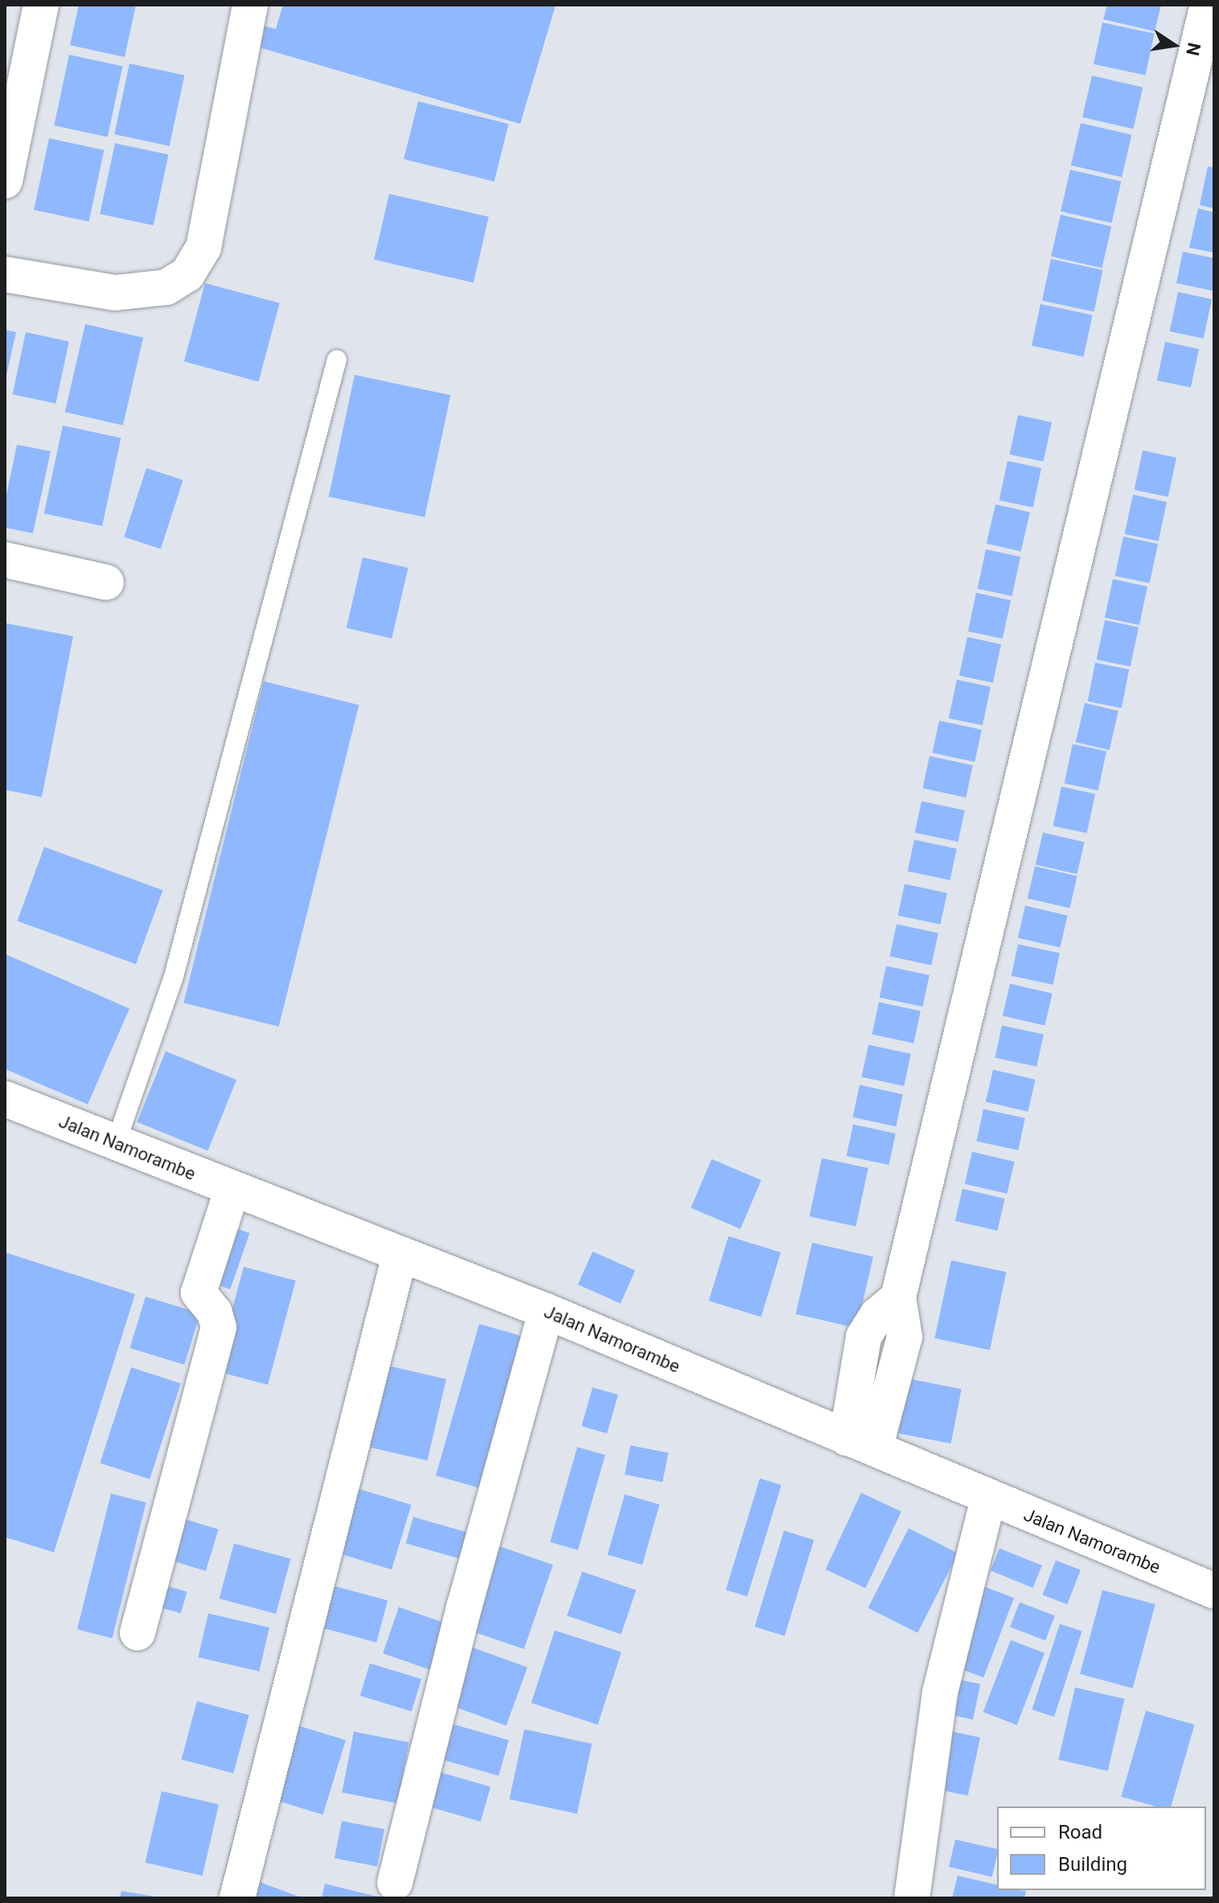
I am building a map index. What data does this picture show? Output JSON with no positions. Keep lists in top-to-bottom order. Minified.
{"streets":{"street":["Jalan Namorambe"]},"legend":["Road","Building"],"north":"right"}
